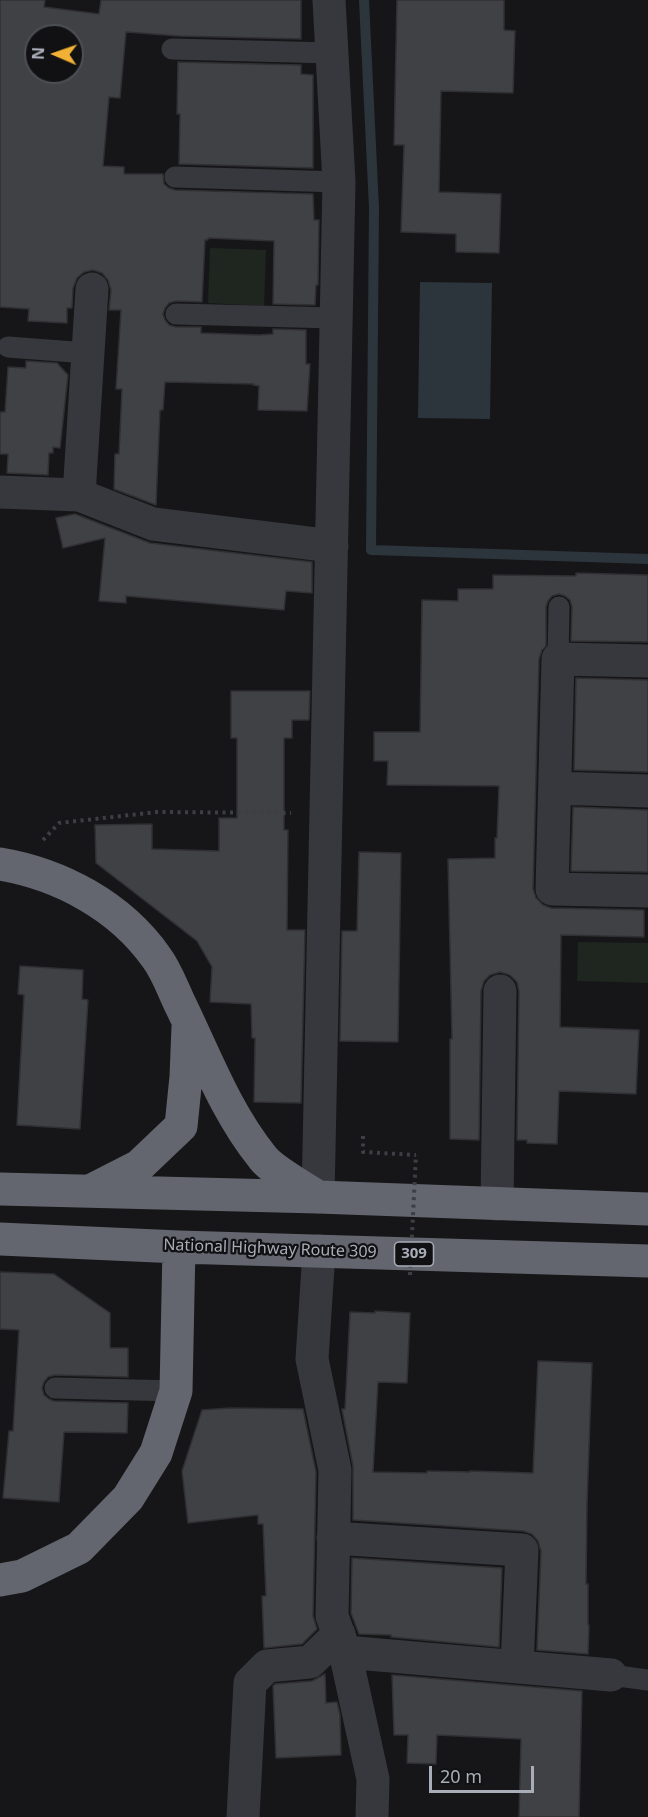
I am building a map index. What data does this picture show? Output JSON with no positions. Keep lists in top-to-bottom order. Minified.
{"streets":{"highway":["National Highway Route 309","309"]},"scale_bar":"20 m","north":"left"}
